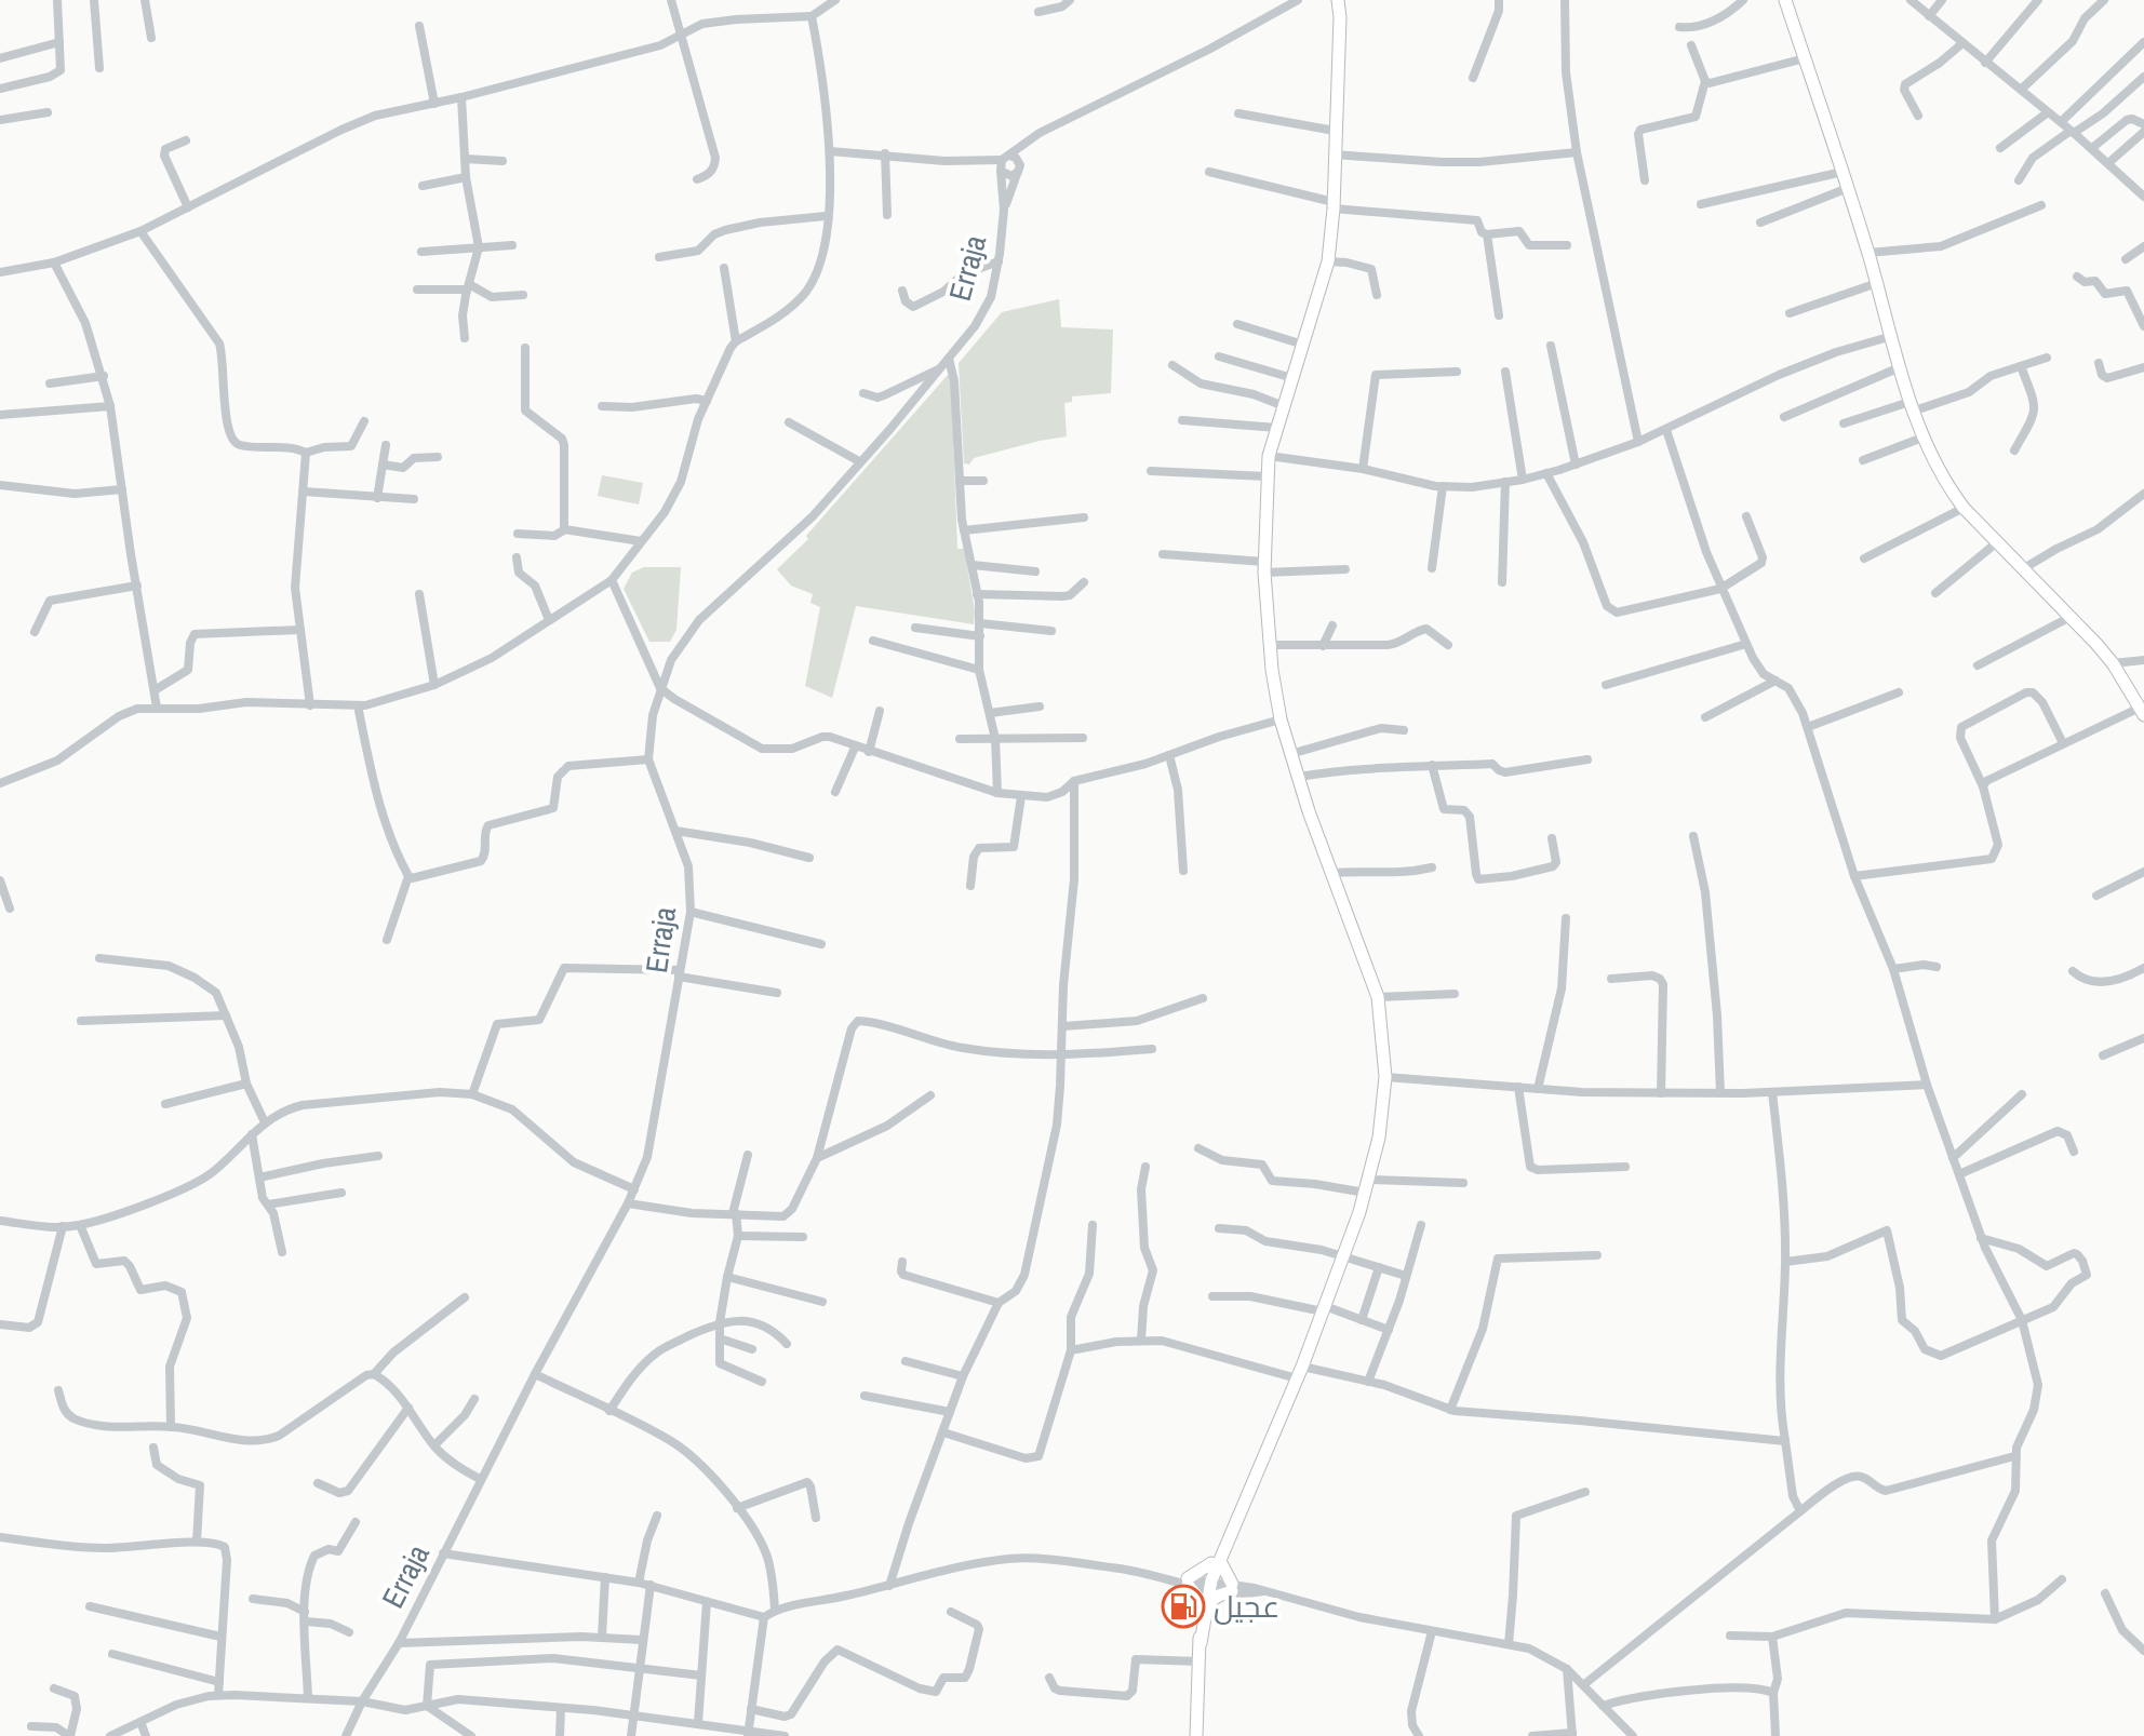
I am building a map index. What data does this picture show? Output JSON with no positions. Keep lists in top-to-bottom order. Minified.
{"streets":{"street":["Erraja"]},"places":{"fuel station":["عجيل"]}}
